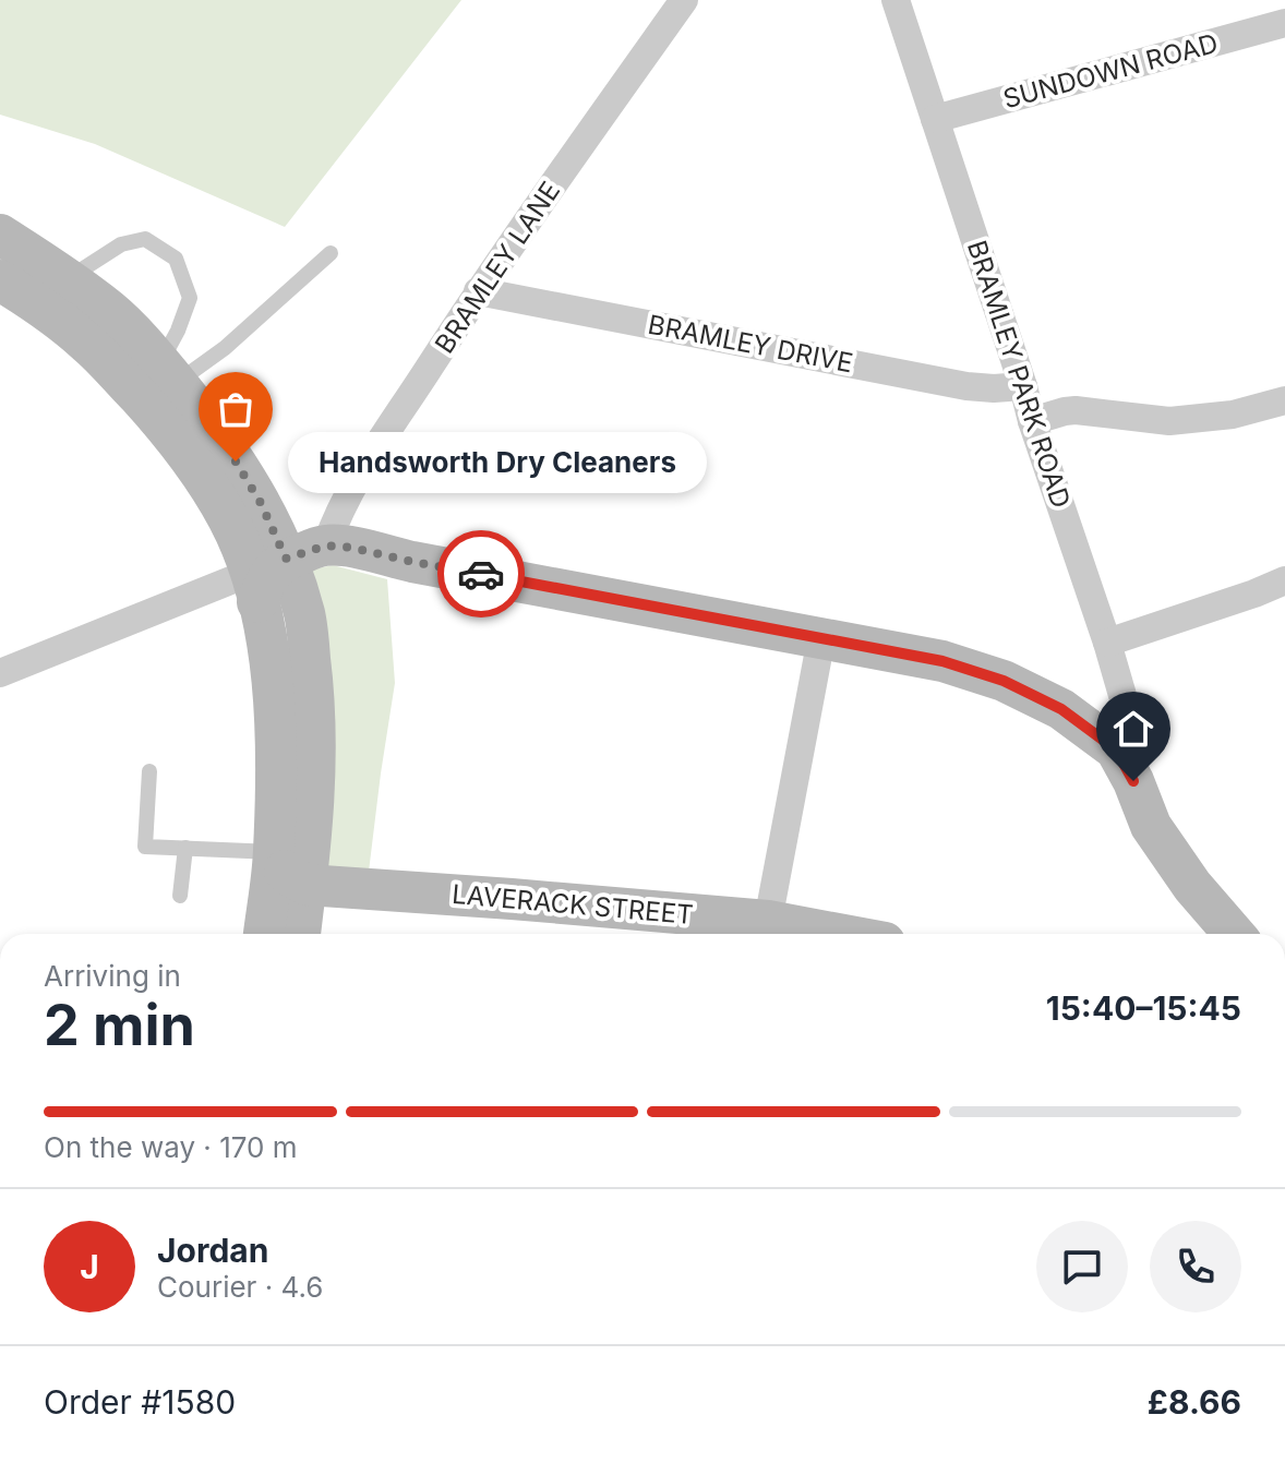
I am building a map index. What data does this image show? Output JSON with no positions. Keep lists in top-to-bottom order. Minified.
{"streets":{"main road":["LAVERACK STREET"],"street":["SUNDOWN ROAD","BRAMLEY LANE","BRAMLEY DRIVE","BRAMLEY PARK ROAD"]},"crossings":[["SUNDOWN ROAD","BRAMLEY PARK ROAD"],["BRAMLEY LANE","BRAMLEY DRIVE"],["BRAMLEY DRIVE","BRAMLEY PARK ROAD"]],"places":["Handsworth Dry Cleaners"],"page":{"bubble":"Handsworth Dry Cleaners","heading":["2 min","Arriving in","15:40–15:45"],"panel":["Jordan","Courier · 4.6","Order #1580","£8.66"],"bar":"On the way · 170 m","round":"J"}}
